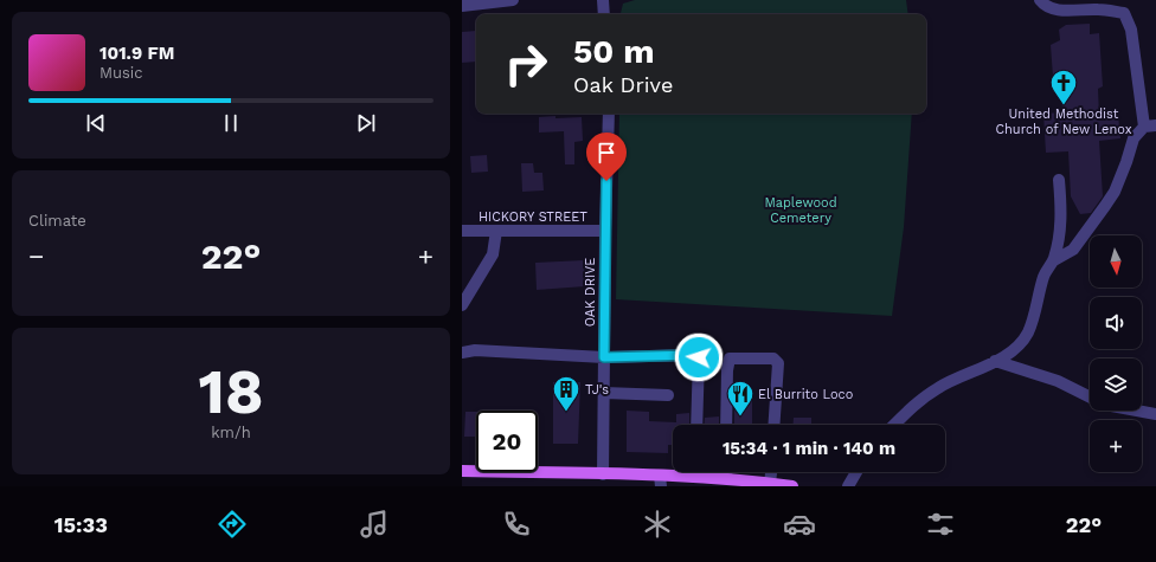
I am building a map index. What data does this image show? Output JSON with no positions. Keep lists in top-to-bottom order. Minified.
{"streets":{"street":["HICKORY STREET","OAK DRIVE"]},"crossings":[["HICKORY STREET","OAK DRIVE"]],"parks":["Maplewood Cemetery"],"places":{"church":["United Methodist Church of New Lenox"],"building":["TJ's"],"restaurant":["El Burrito Loco"]},"north":"bottom","page":{"turn":["50 m","Oak Drive"],"song":["101.9 FM","Music"],"tile":["Climate",["18","km/h"]],"map_buttons":"+","heat":["−","22°","+"],"limit":"20","trip":"15:34 · 1 min · 140 m","tabs":["15:33","22°"]}}
